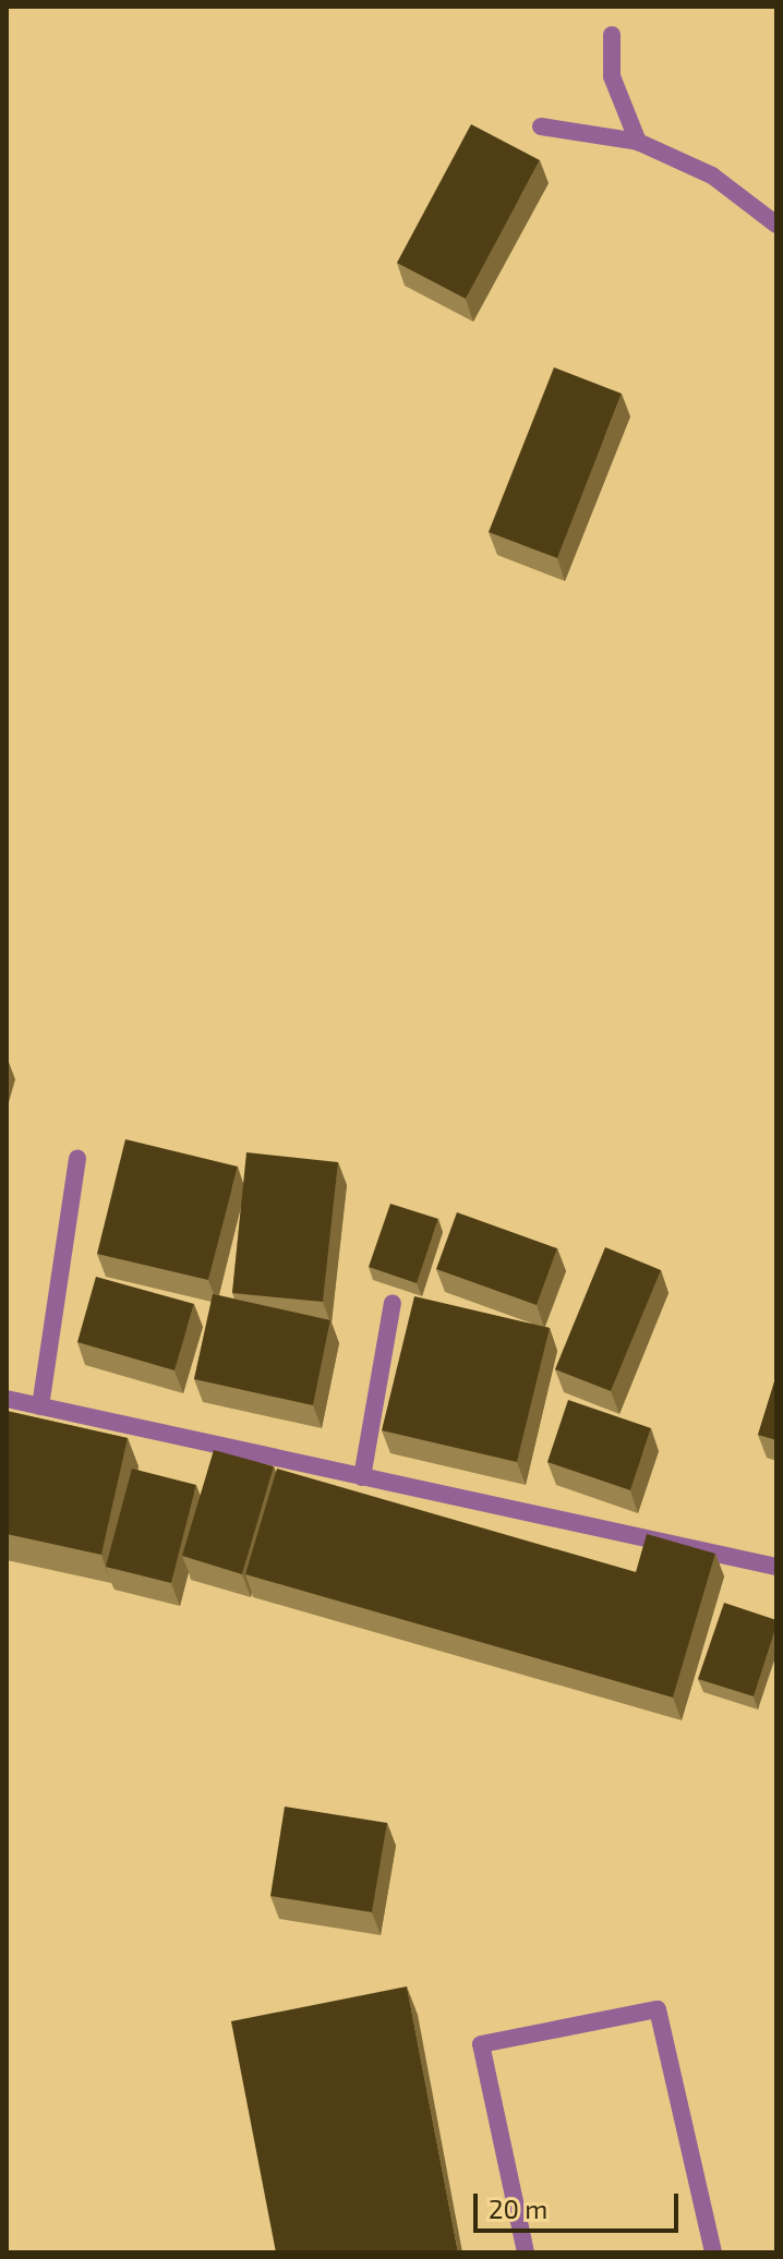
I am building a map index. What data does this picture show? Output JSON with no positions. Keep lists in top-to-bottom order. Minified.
{"scale_bar":"20 m"}
